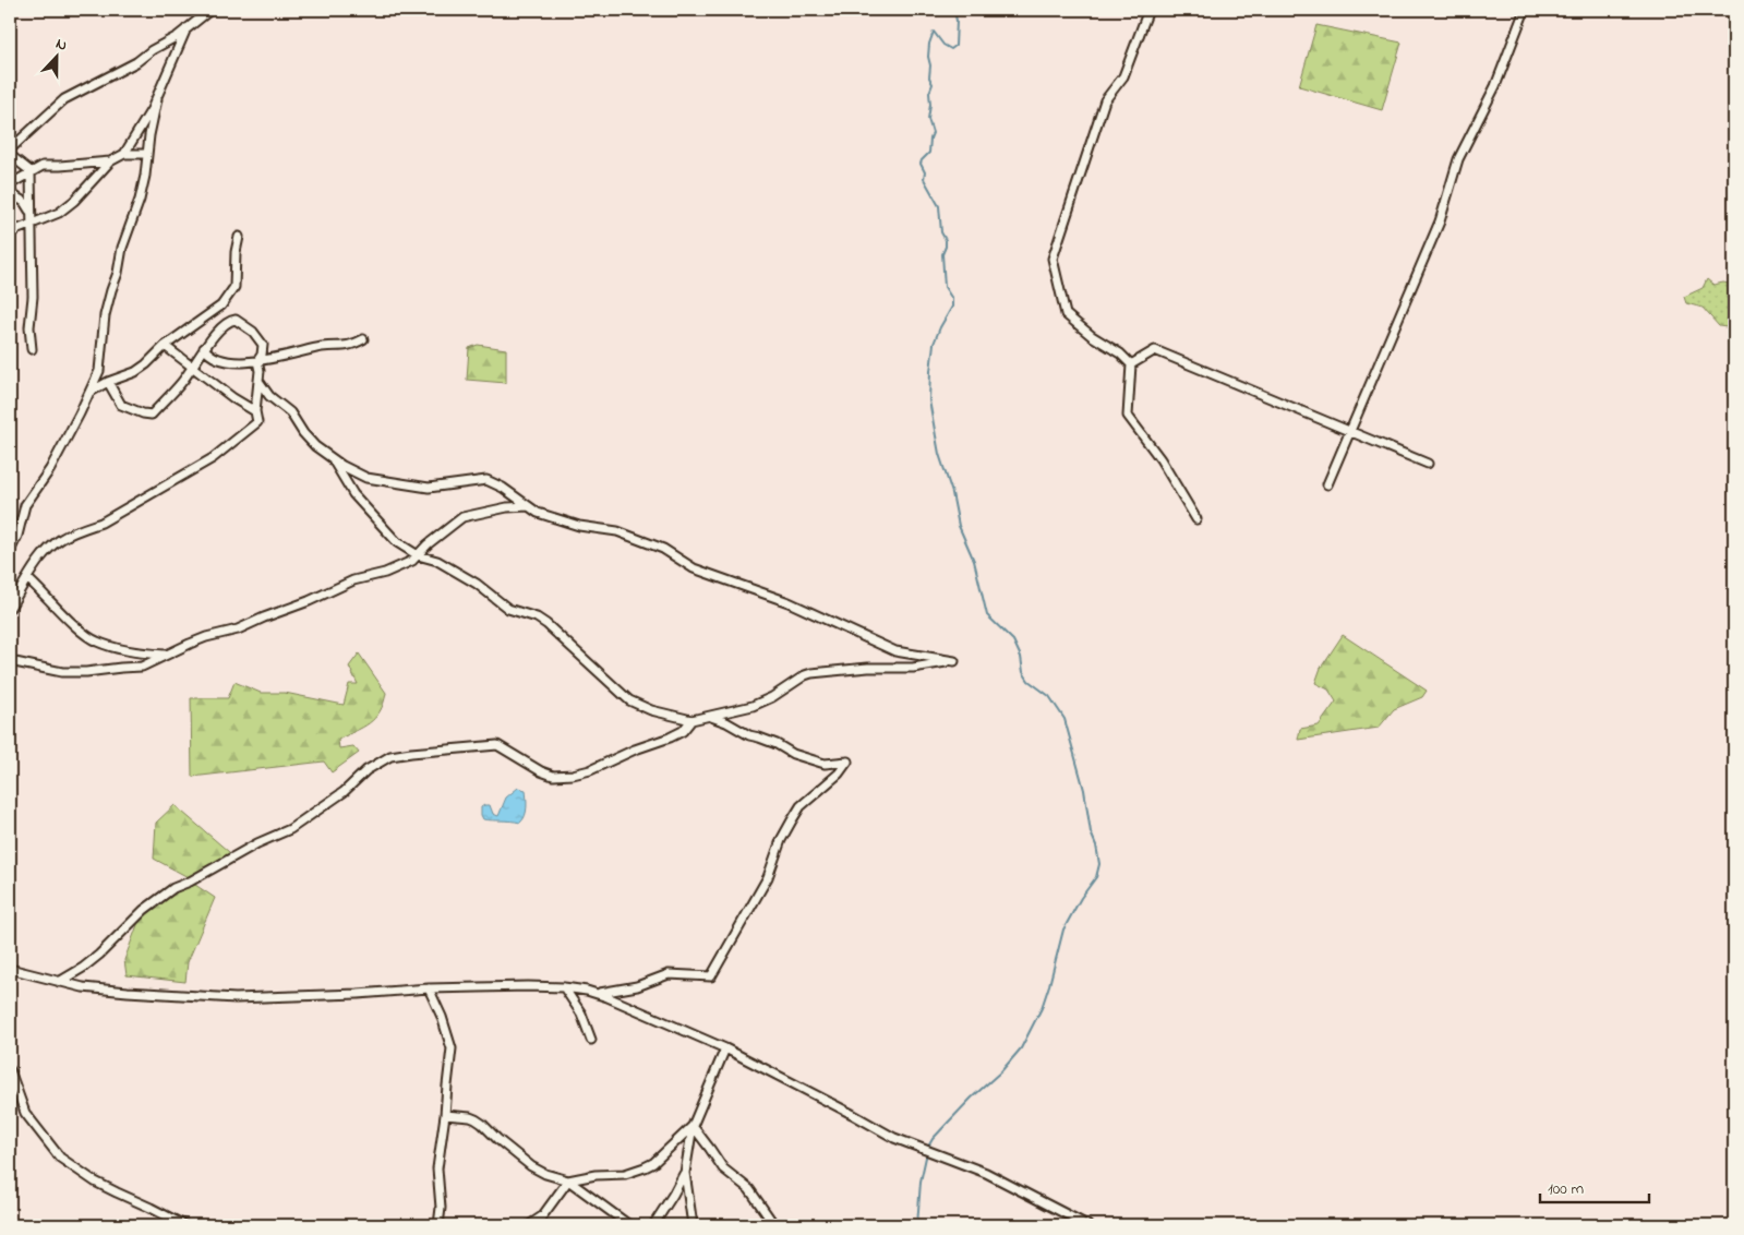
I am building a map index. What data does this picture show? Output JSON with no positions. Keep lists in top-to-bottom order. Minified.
{"scale_bar":"100 m","north":"top"}
